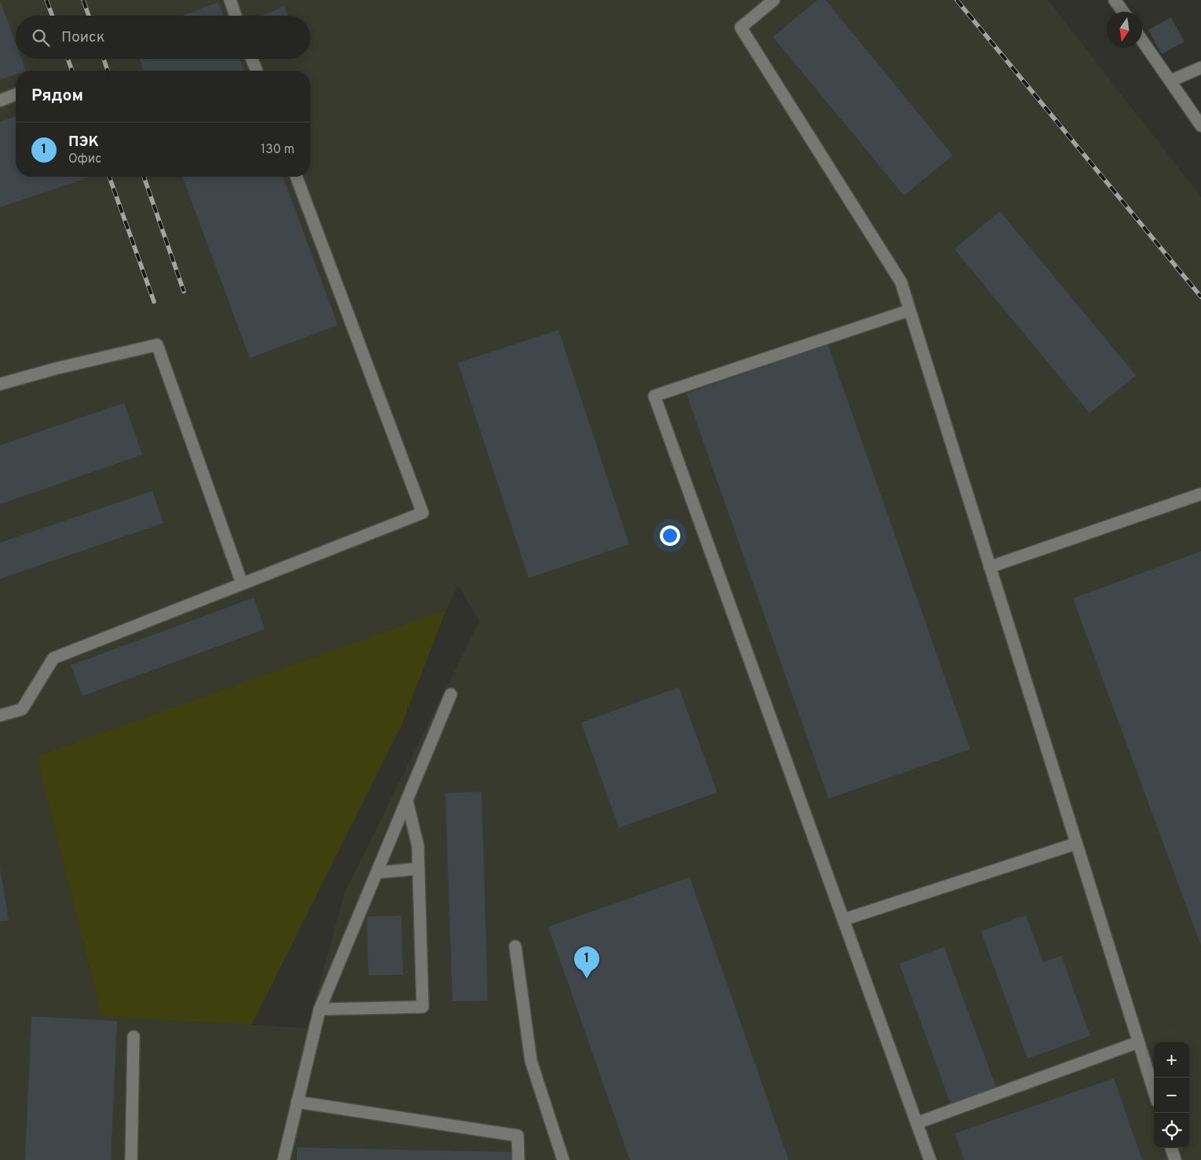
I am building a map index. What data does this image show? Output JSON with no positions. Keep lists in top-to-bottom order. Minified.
{"north":"bottom","page":{"search":"Поиск","heading":"Рядом","list":[{"mark":"1","name":"ПЭК","note":"Офис","value":"130 m"}],"pins":"1","map_buttons":["+","−"]}}
